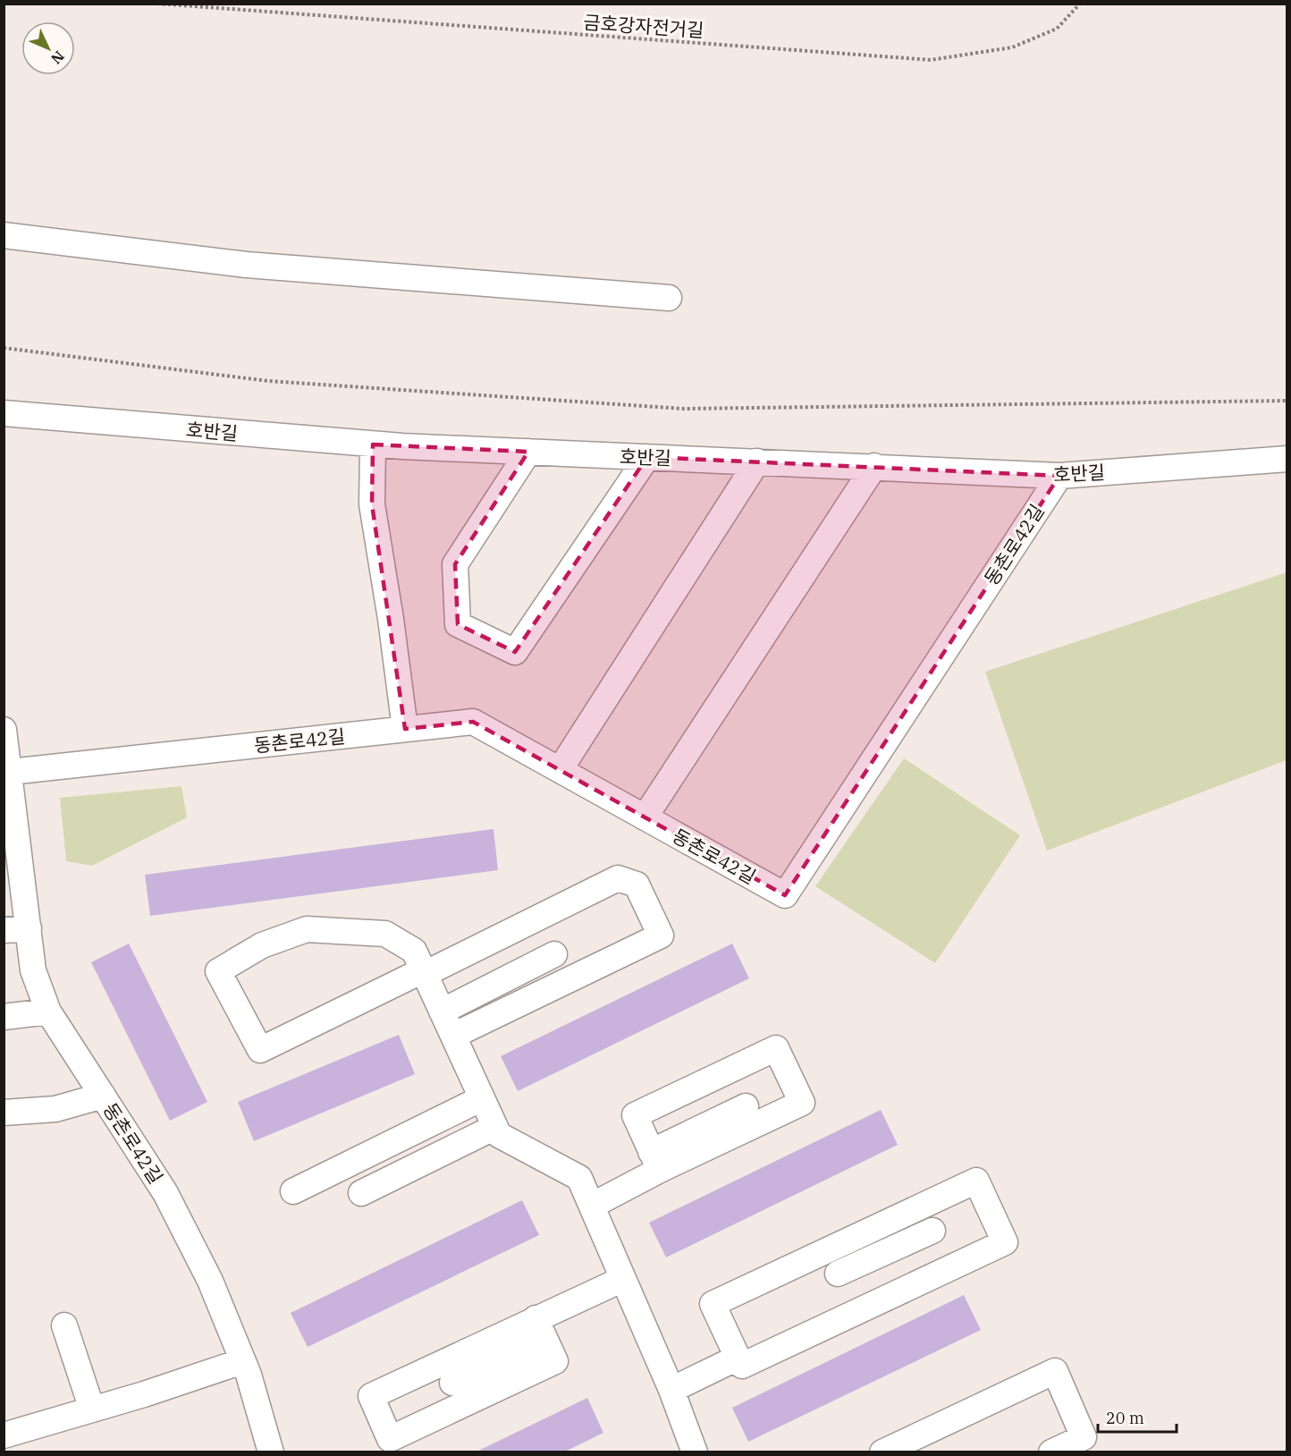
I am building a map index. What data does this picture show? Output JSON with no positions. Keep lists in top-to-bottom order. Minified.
{"streets":{"street":["호반길","동촌로42길"],"path":["금호강자전거길"]},"crossings":[["호반길","동촌로42길"]],"scale_bar":"20 m","north":"bottom right"}
